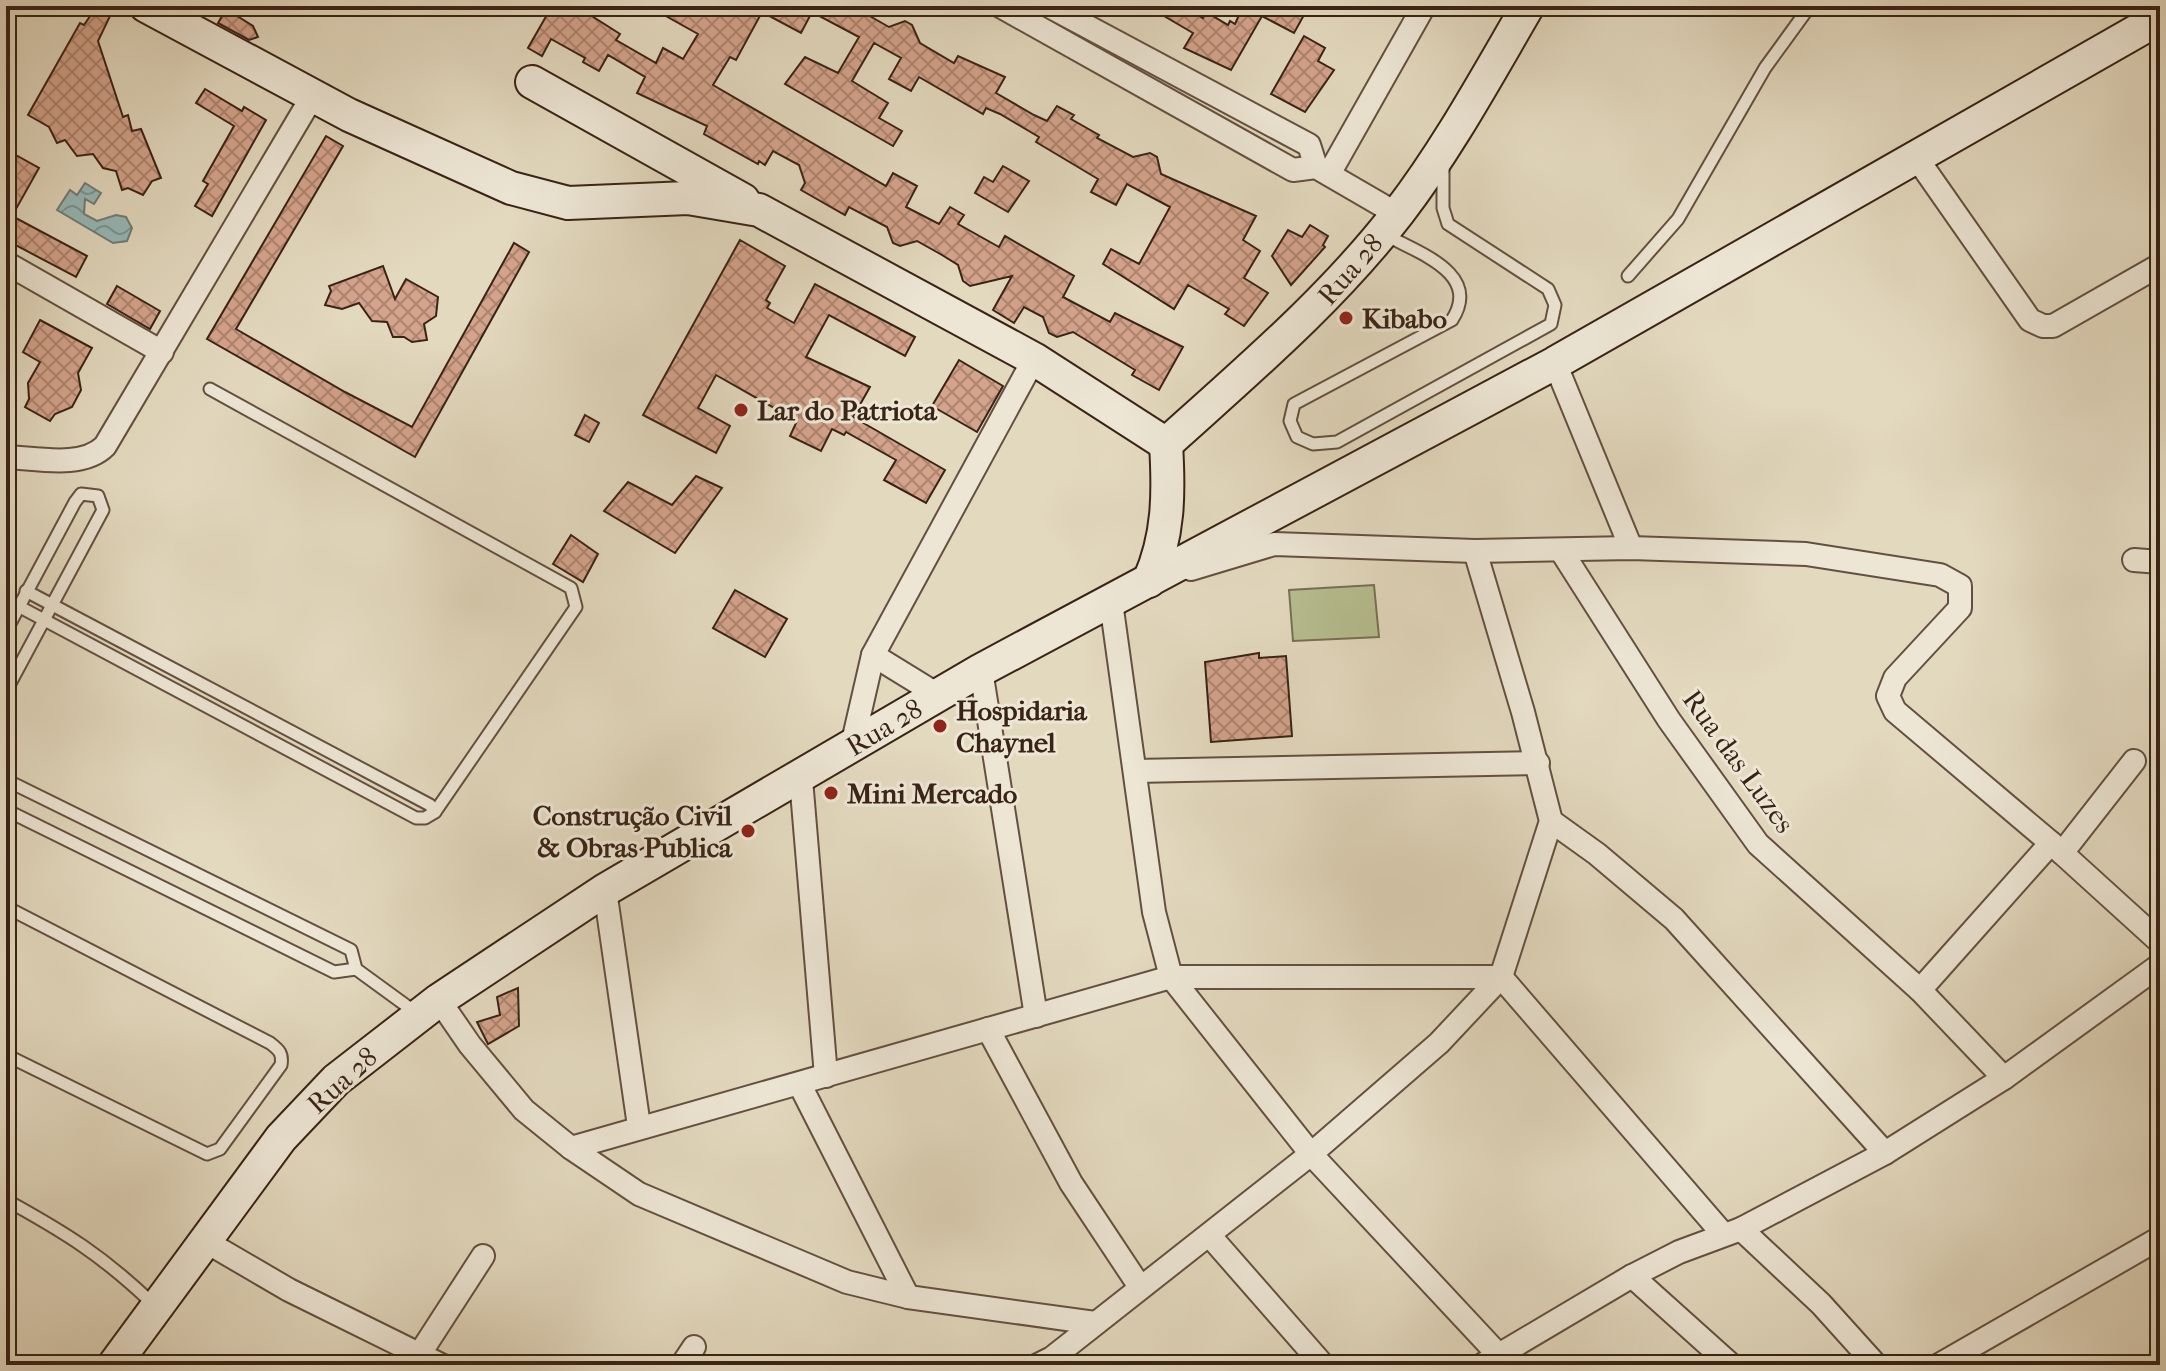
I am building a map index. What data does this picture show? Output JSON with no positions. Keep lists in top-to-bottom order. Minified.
{"streets":{"street":["Rua 28","Rua das Luzes"]},"places":["Kibabo","Lar do Patriota","Hospidaria Chaynel","Mini Mercado","Construção Civil & Obras Publica"]}
